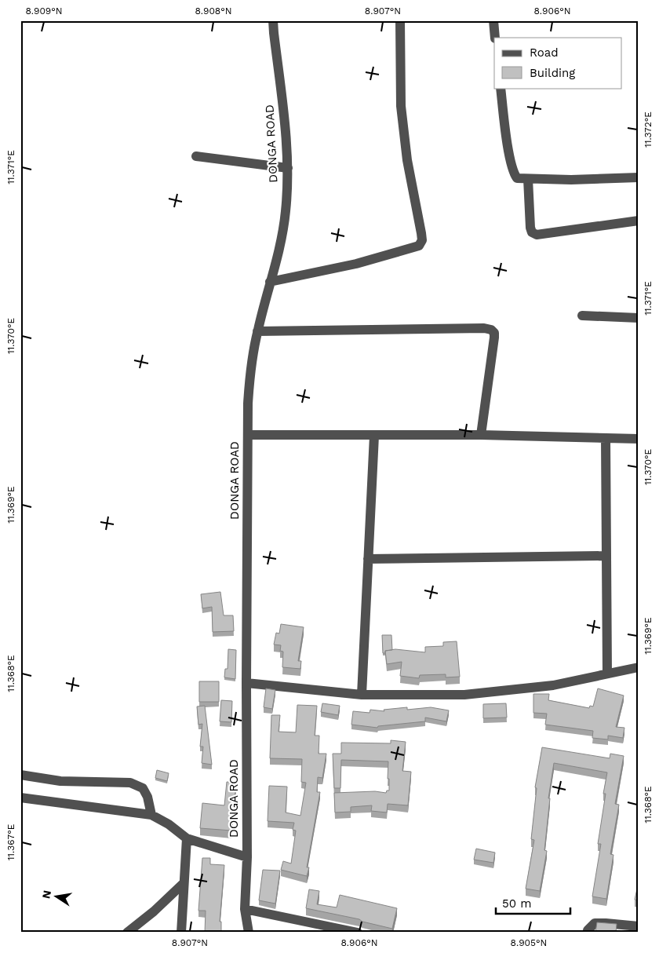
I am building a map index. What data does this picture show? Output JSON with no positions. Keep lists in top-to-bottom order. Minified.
{"streets":{"street":["DONGA ROAD"]},"legend":["Road","Building"],"scale_bar":"50 m","north":"left","coordinates":["8.909°N","8.908°N","8.907°N","8.906°N","11.372°E","11.371°E","11.370°E","11.369°E","11.368°E","11.367°E","8.905°N"]}
